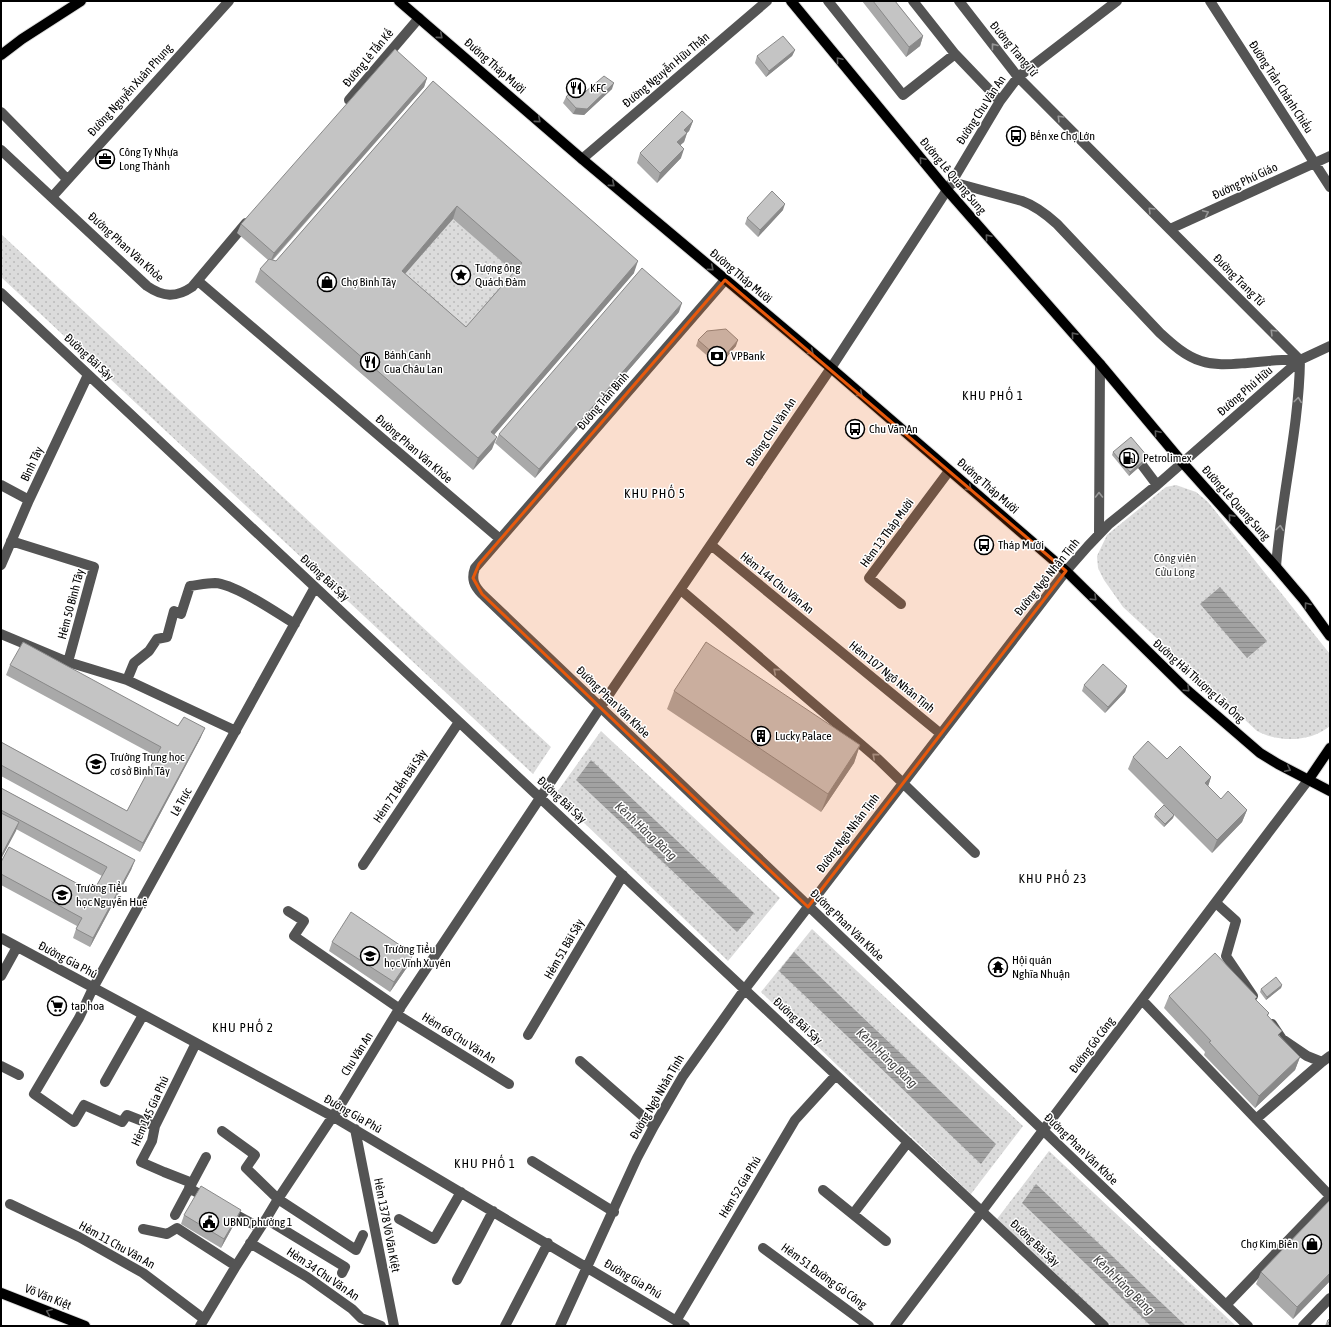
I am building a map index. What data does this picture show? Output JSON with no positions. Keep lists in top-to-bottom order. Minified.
{"streets":{"main road":["Đường Tháp Mười","Đường Lê Quang Sung","Đường Hải Thượng Lãn Ông","Võ Văn Kiệt"],"street":["Đường Trang Tử","Đường Lê Tấn Kế","Đường Nguyễn Hữu Thận","Đường Trần Chánh Chiếu","Đường Nguyễn Xuân Phụng","Đường Chu Văn An","Đường Phú Giáo","Đường Phan Văn Khỏe","Đường Bãi Sậy","Đường Phú Hữu","Đường Trần Bình","Bình Tây","Hẻm 13 Tháp Mười","Đường Ngô Nhân Tịnh","Hẻm 144 Chu Văn An","Hẻm 50 Bình Tây","Hẻm 107 Ngô Nhân Tịnh","Hẻm 71 Bến Bãi Sậy","Lê Trực","Hẻm 51 Bãi Sậy","Đường Gia Phú","Hẻm 68 Chu Văn An","Đường Gò Công","Chu Văn An","Hẻm 145 Gia Phú","Hẻm 52 Gia Phú","Hẻm 1378 Võ Văn Kiệt","Hẻm 11 Chu Văn An","Hẻm 34 Chu Văn An","Hẻm 51 Đường Gò Công"]},"crossings":[["Đường Trang Tử","Đường Chu Văn An"],["Đường Trang Tử","Đường Phú Giáo"],["Đường Trang Tử","Đường Phú Hữu"],["Đường Lê Tấn Kế","Đường Tháp Mười"],["Đường Tháp Mười","Đường Nguyễn Hữu Thận"],["Đường Tháp Mười","Đường Chu Văn An"],["Đường Tháp Mười","Đường Trần Bình"],["Đường Tháp Mười","Hẻm 13 Tháp Mười"],["Đường Tháp Mười","Đường Ngô Nhân Tịnh"],["Đường Tháp Mười","Đường Hải Thượng Lãn Ông"],["Đường Trần Chánh Chiếu","Đường Phú Giáo"],["Đường Nguyễn Xuân Phụng","Đường Phan Văn Khỏe"],["Đường Chu Văn An","Đường Lê Quang Sung"],["Đường Chu Văn An","Đường Phan Văn Khỏe"],["Đường Chu Văn An","Đường Bãi Sậy"],["Đường Chu Văn An","Hẻm 144 Chu Văn An"],["Đường Chu Văn An","Chu Văn An"],["Đường Lê Quang Sung","Đường Phú Hữu"],["Đường Lê Quang Sung","Đường Ngô Nhân Tịnh"],["Đường Phan Văn Khỏe","Đường Trần Bình"],["Đường Phan Văn Khỏe","Đường Ngô Nhân Tịnh"],["Đường Phan Văn Khỏe","Đường Gò Công"],["Đường Bãi Sậy","Bình Tây"],["Đường Bãi Sậy","Đường Ngô Nhân Tịnh"],["Đường Bãi Sậy","Hẻm 71 Bến Bãi Sậy"],["Đường Bãi Sậy","Lê Trực"],["Đường Bãi Sậy","Hẻm 51 Bãi Sậy"],["Đường Bãi Sậy","Đường Gò Công"],["Đường Bãi Sậy","Chu Văn An"],["Đường Bãi Sậy","Hẻm 52 Gia Phú"],["Đường Phú Hữu","Đường Ngô Nhân Tịnh"],["Bình Tây","Hẻm 50 Bình Tây"],["Đường Ngô Nhân Tịnh","Hẻm 107 Ngô Nhân Tịnh"],["Đường Ngô Nhân Tịnh","Đường Hải Thượng Lãn Ông"],["Đường Ngô Nhân Tịnh","Đường Gia Phú"],["Hẻm 144 Chu Văn An","Hẻm 107 Ngô Nhân Tịnh"],["Đường Hải Thượng Lãn Ông","Đường Gò Công"],["Lê Trực","Đường Gia Phú"],["Lê Trực","Hẻm 145 Gia Phú"],["Đường Gia Phú","Chu Văn An"],["Đường Gia Phú","Hẻm 145 Gia Phú"],["Đường Gia Phú","Hẻm 52 Gia Phú"],["Đường Gia Phú","Hẻm 1378 Võ Văn Kiệt"],["Hẻm 68 Chu Văn An","Chu Văn An"],["Chu Văn An","Hẻm 11 Chu Văn An"],["Chu Văn An","Hẻm 34 Chu Văn An"]],"one_way":["Đường Trang Tử","Đường Tháp Mười","Đường Lê Quang Sung","Đường Phú Giáo","Đường Hải Thượng Lãn Ông","Võ Văn Kiệt"],"districts":["KHU PHỐ 1","KHU PHỐ 5","KHU PHỐ 23","KHU PHỐ 2","KHU PHỐ 1"],"water":["Kênh Hàng Bàng"],"parks":["Công viên Cửu Long"],"places":{"restaurant":["KFC","Bánh Canh Cua Châu Lan"],"bus stop":["Bến xe Chợ Lớn","Chu Văn An","Tháp Mười"],"office":["Công Ty Nhựa Long Thành"],"place":["Tượng ông Quách Đàm"],"shop":["Chợ Bình Tây","Chợ Kim Biên"],"bank":["VPBank"],"fuel station":["Petrolimex"],"building":["Lucky Palace"],"school or university":["Trường Trung học cơ sở Bình Tây","Trường Tiểu học Nguyễn Huệ","Trường Tiểu học Vĩnh Xuyên"],"temple":["Hội quán Nghĩa Nhuận"],"supermarket":["tap hoa"],"public building":["UBND phường 1"]}}
